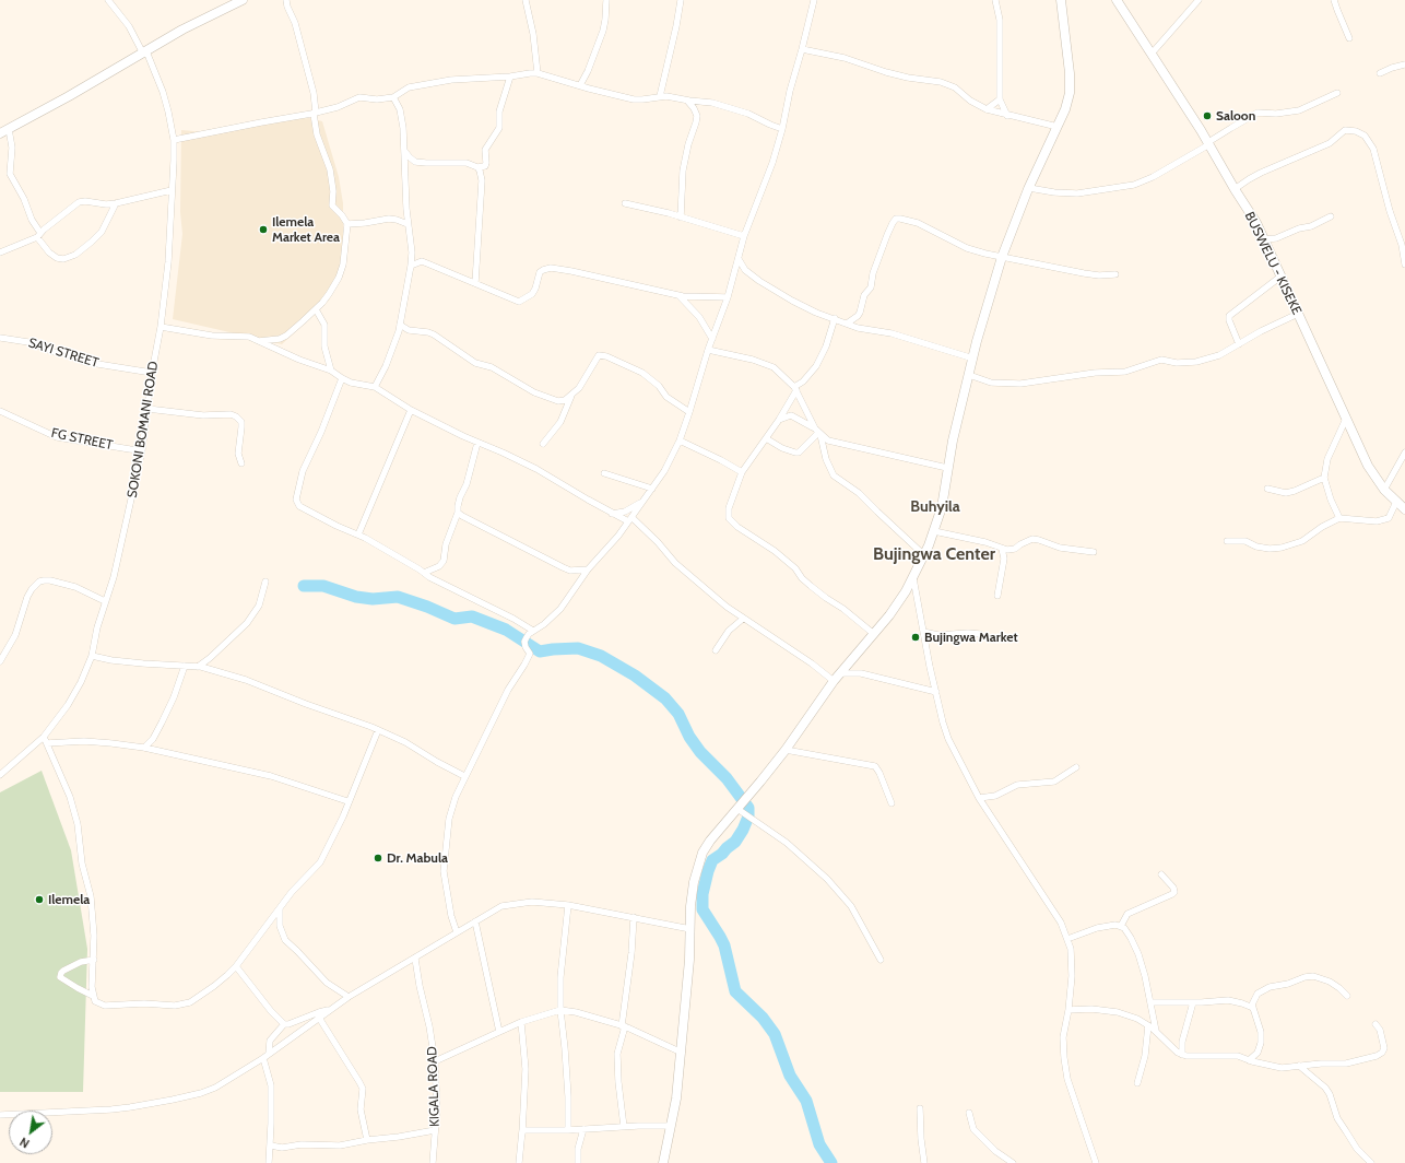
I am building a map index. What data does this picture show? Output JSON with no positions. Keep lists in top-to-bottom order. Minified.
{"streets":{"street":["BUSWELU - KISEKE","SAYI STREET","SOKONI BOMANI ROAD","FG STREET","KIGALA ROAD"]},"crossings":[["SAYI STREET","SOKONI BOMANI ROAD"],["SOKONI BOMANI ROAD","FG STREET"]],"districts":["Buhyila","Bujingwa Center"],"places":["Saloon","Ilemela Market Area","Bujingwa Market","Dr. Mabula","Ilemela"],"north":"bottom left"}
